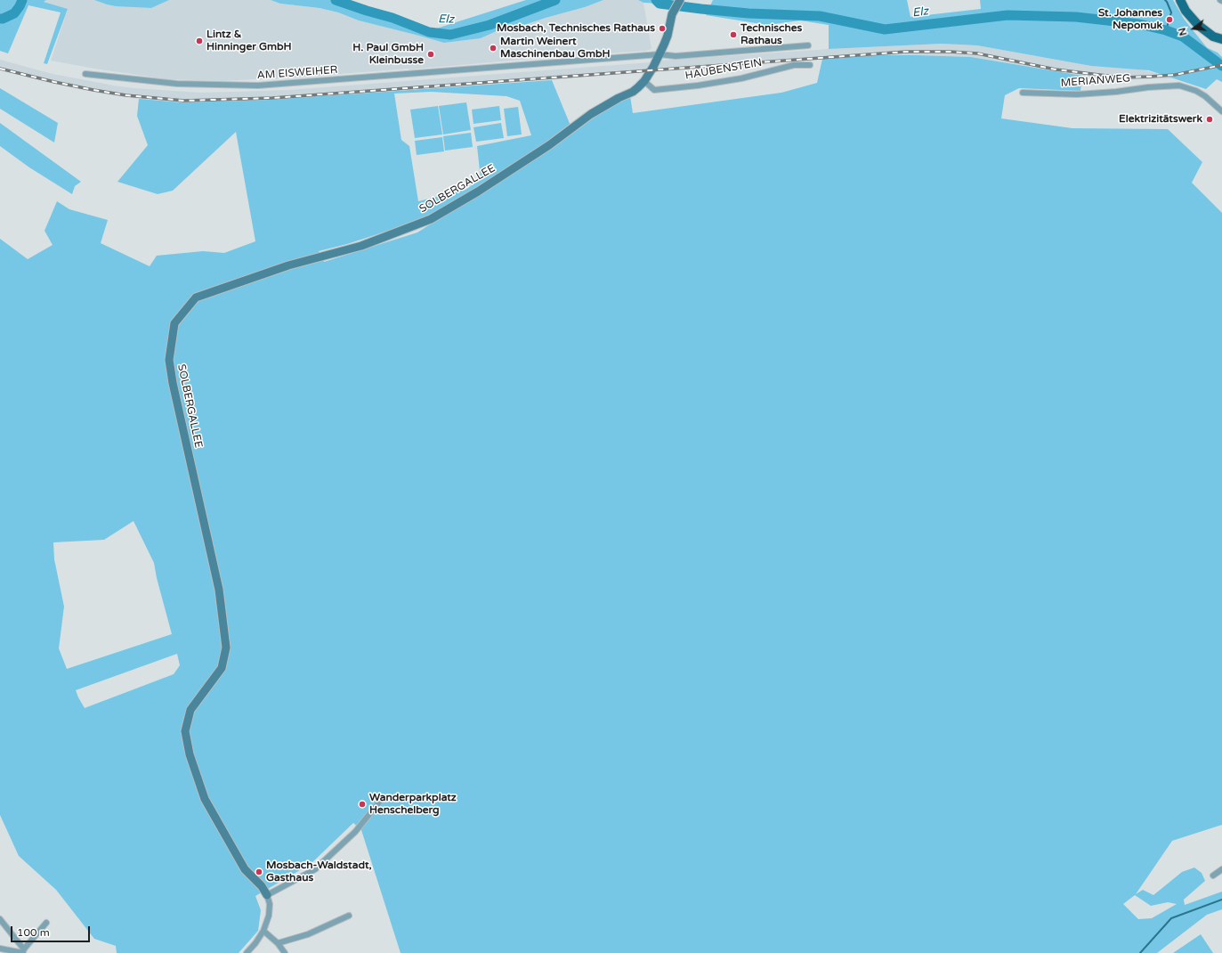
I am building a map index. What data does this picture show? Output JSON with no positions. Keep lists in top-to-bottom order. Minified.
{"streets":{"street":["HAUBENSTEIN","AM EISWEIHER","MERIANWEG","SOLBERGALLEE"]},"crossings":[["HAUBENSTEIN","SOLBERGALLEE"],["AM EISWEIHER","SOLBERGALLEE"]],"water":["Elz"],"places":["St. Johannes Nepomuk","Mosbach, Technisches Rathaus","Technisches Rathaus","Lintz & Hinninger GmbH","Martin Weinert Maschinenbau GmbH","H. Paul GmbH Kleinbusse","Elektrizitätswerk","Wanderparkplatz Henschelberg","Mosbach-Waldstadt, Gasthaus"],"scale_bar":"100 m","north":"left"}
